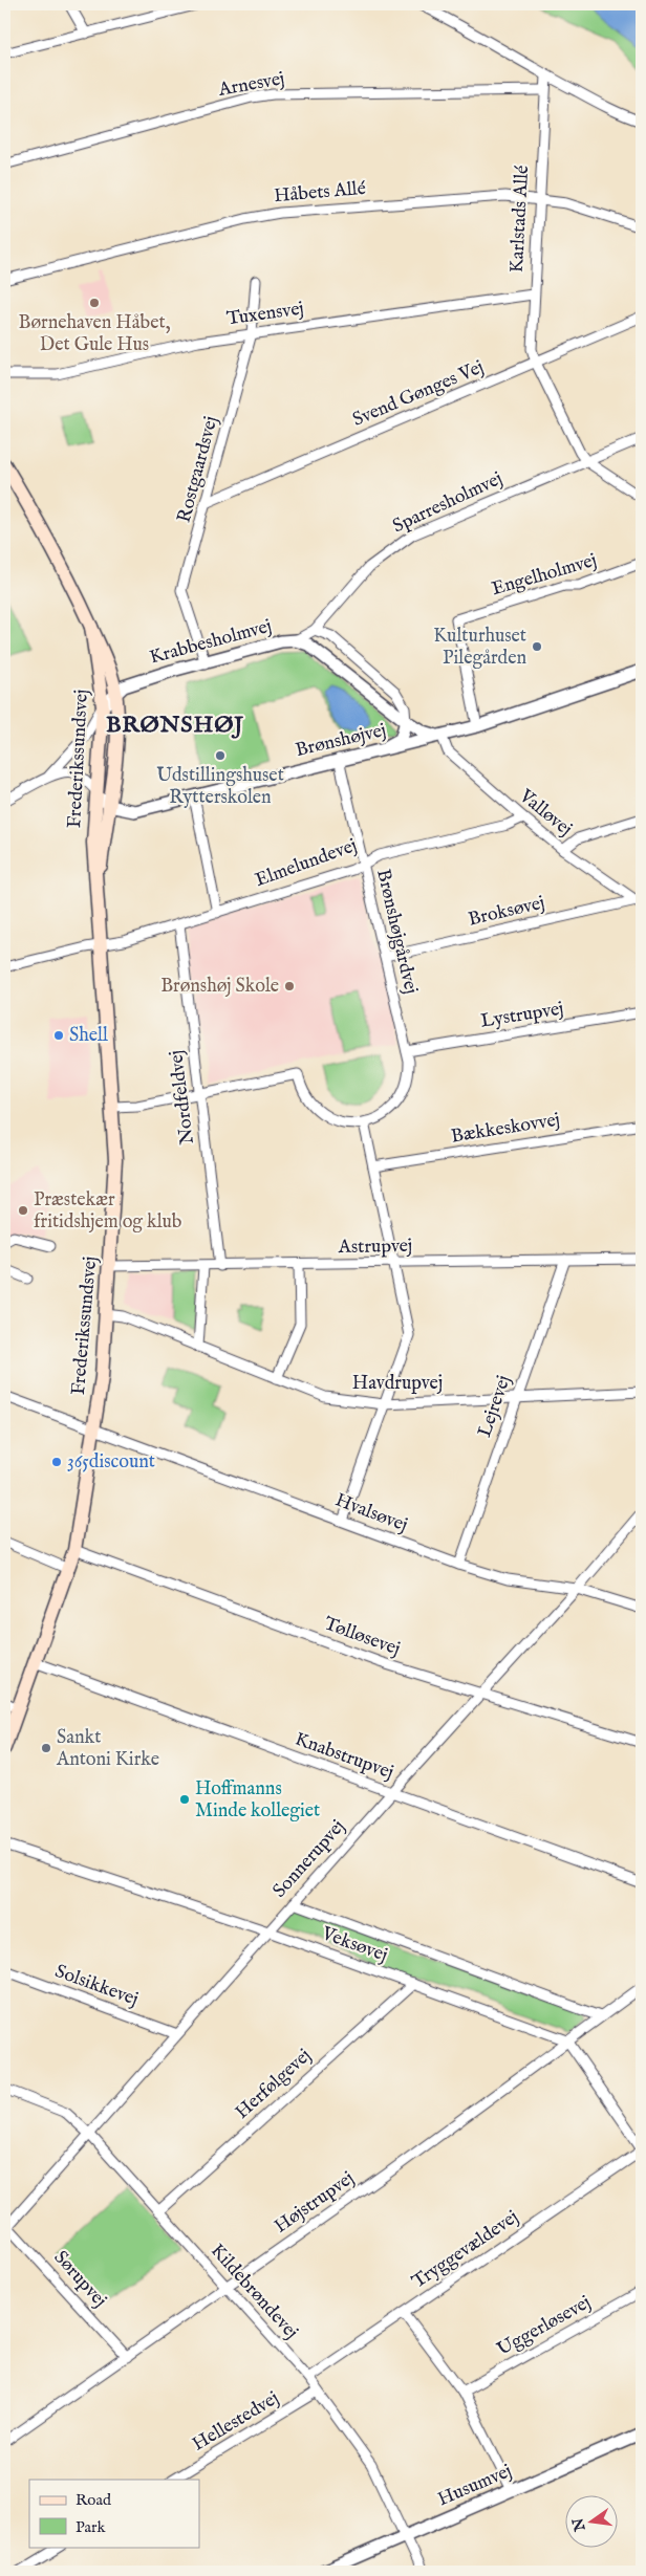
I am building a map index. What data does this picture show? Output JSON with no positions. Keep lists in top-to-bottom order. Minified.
{"streets":{"main road":["Frederikssundsvej"],"street":["Arnesvej","Håbets Allé","Karlstads Allé","Tuxensvej","Svend Gønges Vej","Rostgaardsvej","Sparresholmvej","Engelholmvej","Krabbesholmvej","Brønshøjvej","Valløvej","Elmelundevej","Broksøvej","Brønshøjgårdvej","Lystrupvej","Nordfeldvej","Bækkeskovvej","Astrupvej","Havdrupvej","Lejrevej","Hvalsøvej","Tølløsevej","Knabstrupvej","Sonnerupvej","Veksøvej","Solsikkevej","Herfølgevej","Højstrupvej","Tryggevældevej","Sørupvej","Kildebrøndevej","Uggerløsevej","Hellestedvej","Husumvej"]},"crossings":[["Arnesvej","Karlstads Allé"],["Håbets Allé","Karlstads Allé"],["Karlstads Allé","Tuxensvej"],["Karlstads Allé","Svend Gønges Vej"],["Karlstads Allé","Sparresholmvej"],["Tuxensvej","Rostgaardsvej"],["Svend Gønges Vej","Rostgaardsvej"],["Rostgaardsvej","Krabbesholmvej"],["Sparresholmvej","Krabbesholmvej"],["Engelholmvej","Brønshøjvej"],["Krabbesholmvej","Brønshøjvej"],["Krabbesholmvej","Frederikssundsvej"],["Krabbesholmvej","Valløvej"],["Brønshøjvej","Frederikssundsvej"],["Brønshøjvej","Valløvej"],["Brønshøjvej","Brønshøjgårdvej"],["Frederikssundsvej","Elmelundevej"],["Frederikssundsvej","Astrupvej"],["Frederikssundsvej","Havdrupvej"],["Frederikssundsvej","Hvalsøvej"],["Frederikssundsvej","Tølløsevej"],["Frederikssundsvej","Knabstrupvej"],["Valløvej","Elmelundevej"],["Valløvej","Broksøvej"],["Elmelundevej","Brønshøjgårdvej"],["Elmelundevej","Nordfeldvej"],["Broksøvej","Brønshøjgårdvej"],["Brønshøjgårdvej","Lystrupvej"],["Nordfeldvej","Astrupvej"],["Astrupvej","Lejrevej"],["Havdrupvej","Lejrevej"],["Lejrevej","Hvalsøvej"],["Hvalsøvej","Sonnerupvej"],["Tølløsevej","Sonnerupvej"],["Knabstrupvej","Sonnerupvej"],["Sonnerupvej","Veksøvej"],["Sonnerupvej","Solsikkevej"],["Sonnerupvej","Sørupvej"],["Sonnerupvej","Kildebrøndevej"],["Veksøvej","Herfølgevej"],["Veksøvej","Højstrupvej"],["Herfølgevej","Kildebrøndevej"],["Højstrupvej","Sørupvej"],["Højstrupvej","Kildebrøndevej"],["Tryggevældevej","Kildebrøndevej"],["Kildebrøndevej","Hellestedvej"],["Kildebrøndevej","Husumvej"]],"districts":["BRØNSHØJ"],"places":["Børnehaven Håbet, Det Gule Hus","Kulturhuset Pilegården","Udstillingshuset Rytterskolen","Brønshøj Skole","Shell","Præstekær fritidshjem og klub","365discount","Sankt Antoni Kirke","Hoffmanns Minde kollegiet"],"legend":["Road","Park"],"north":"left"}
